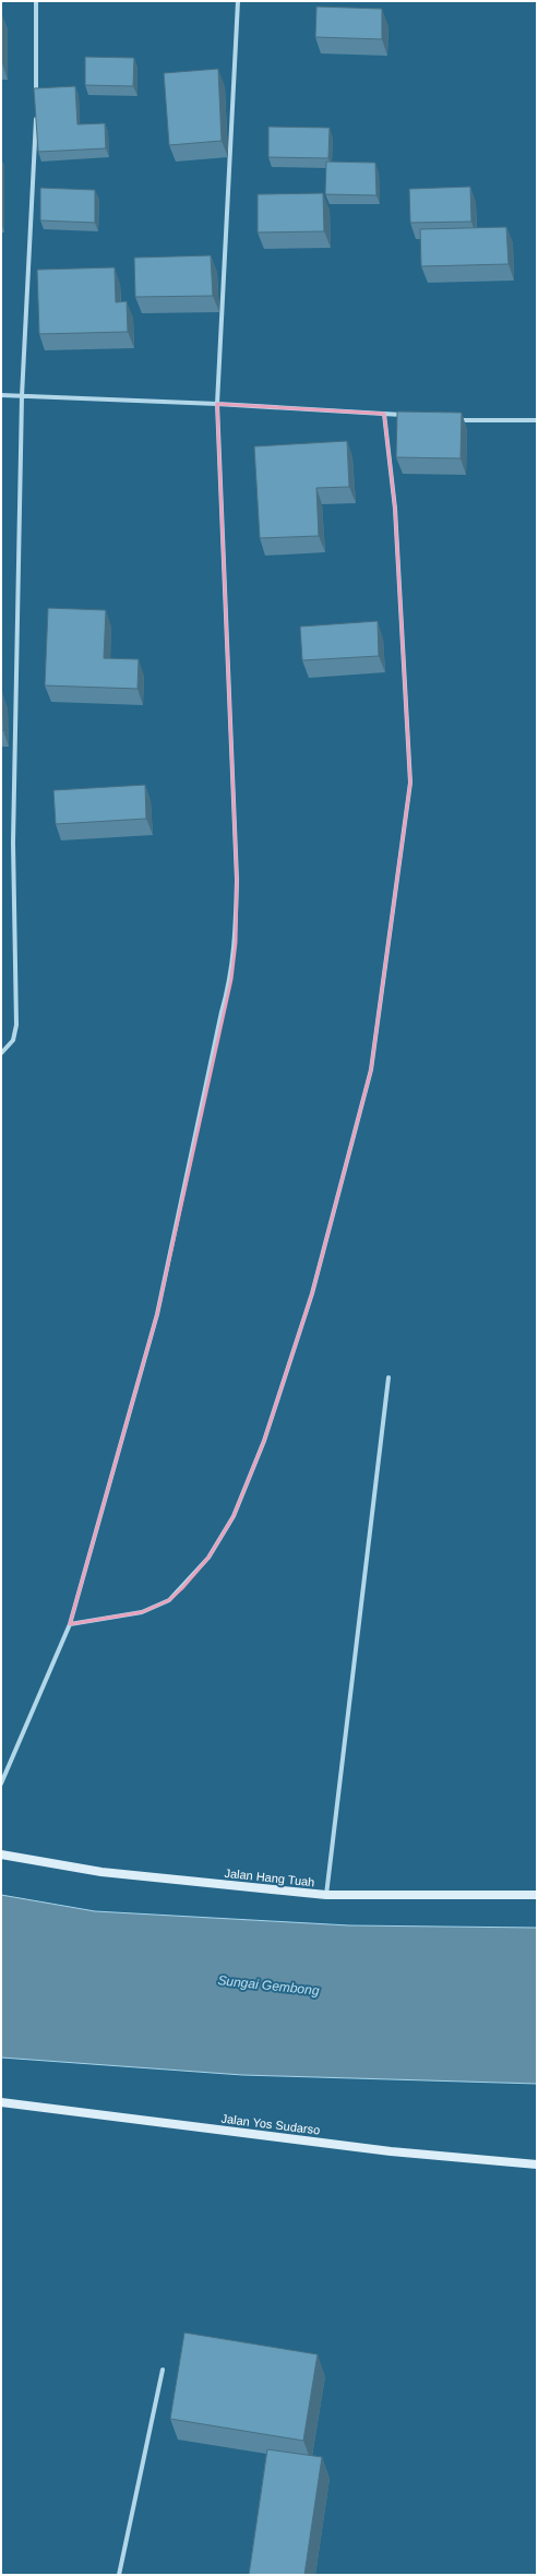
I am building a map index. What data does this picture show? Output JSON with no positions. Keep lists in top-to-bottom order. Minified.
{"streets":{"street":["Jalan Hang Tuah","Jalan Yos Sudarso"]},"water":["Sungai Gembong"]}
